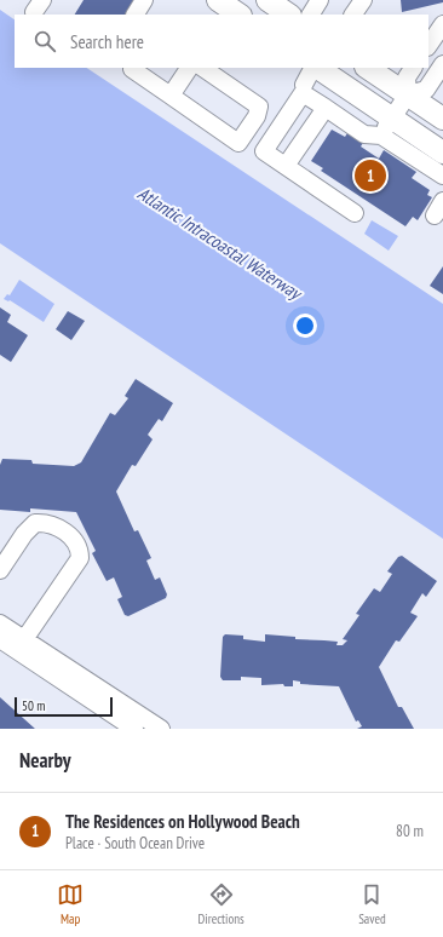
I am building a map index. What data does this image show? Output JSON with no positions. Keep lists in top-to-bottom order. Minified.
{"water":["Atlantic Intracoastal Waterway"],"scale_bar":"50 m","page":{"search":"Search here","pins":"1","scale":"50 m","heading":"Nearby","list":[{"mark":"1","name":"The Residences on Hollywood Beach","note":"Place · South Ocean Drive","value":"80 m"}],"nav":["Map","Directions","Saved"]}}
